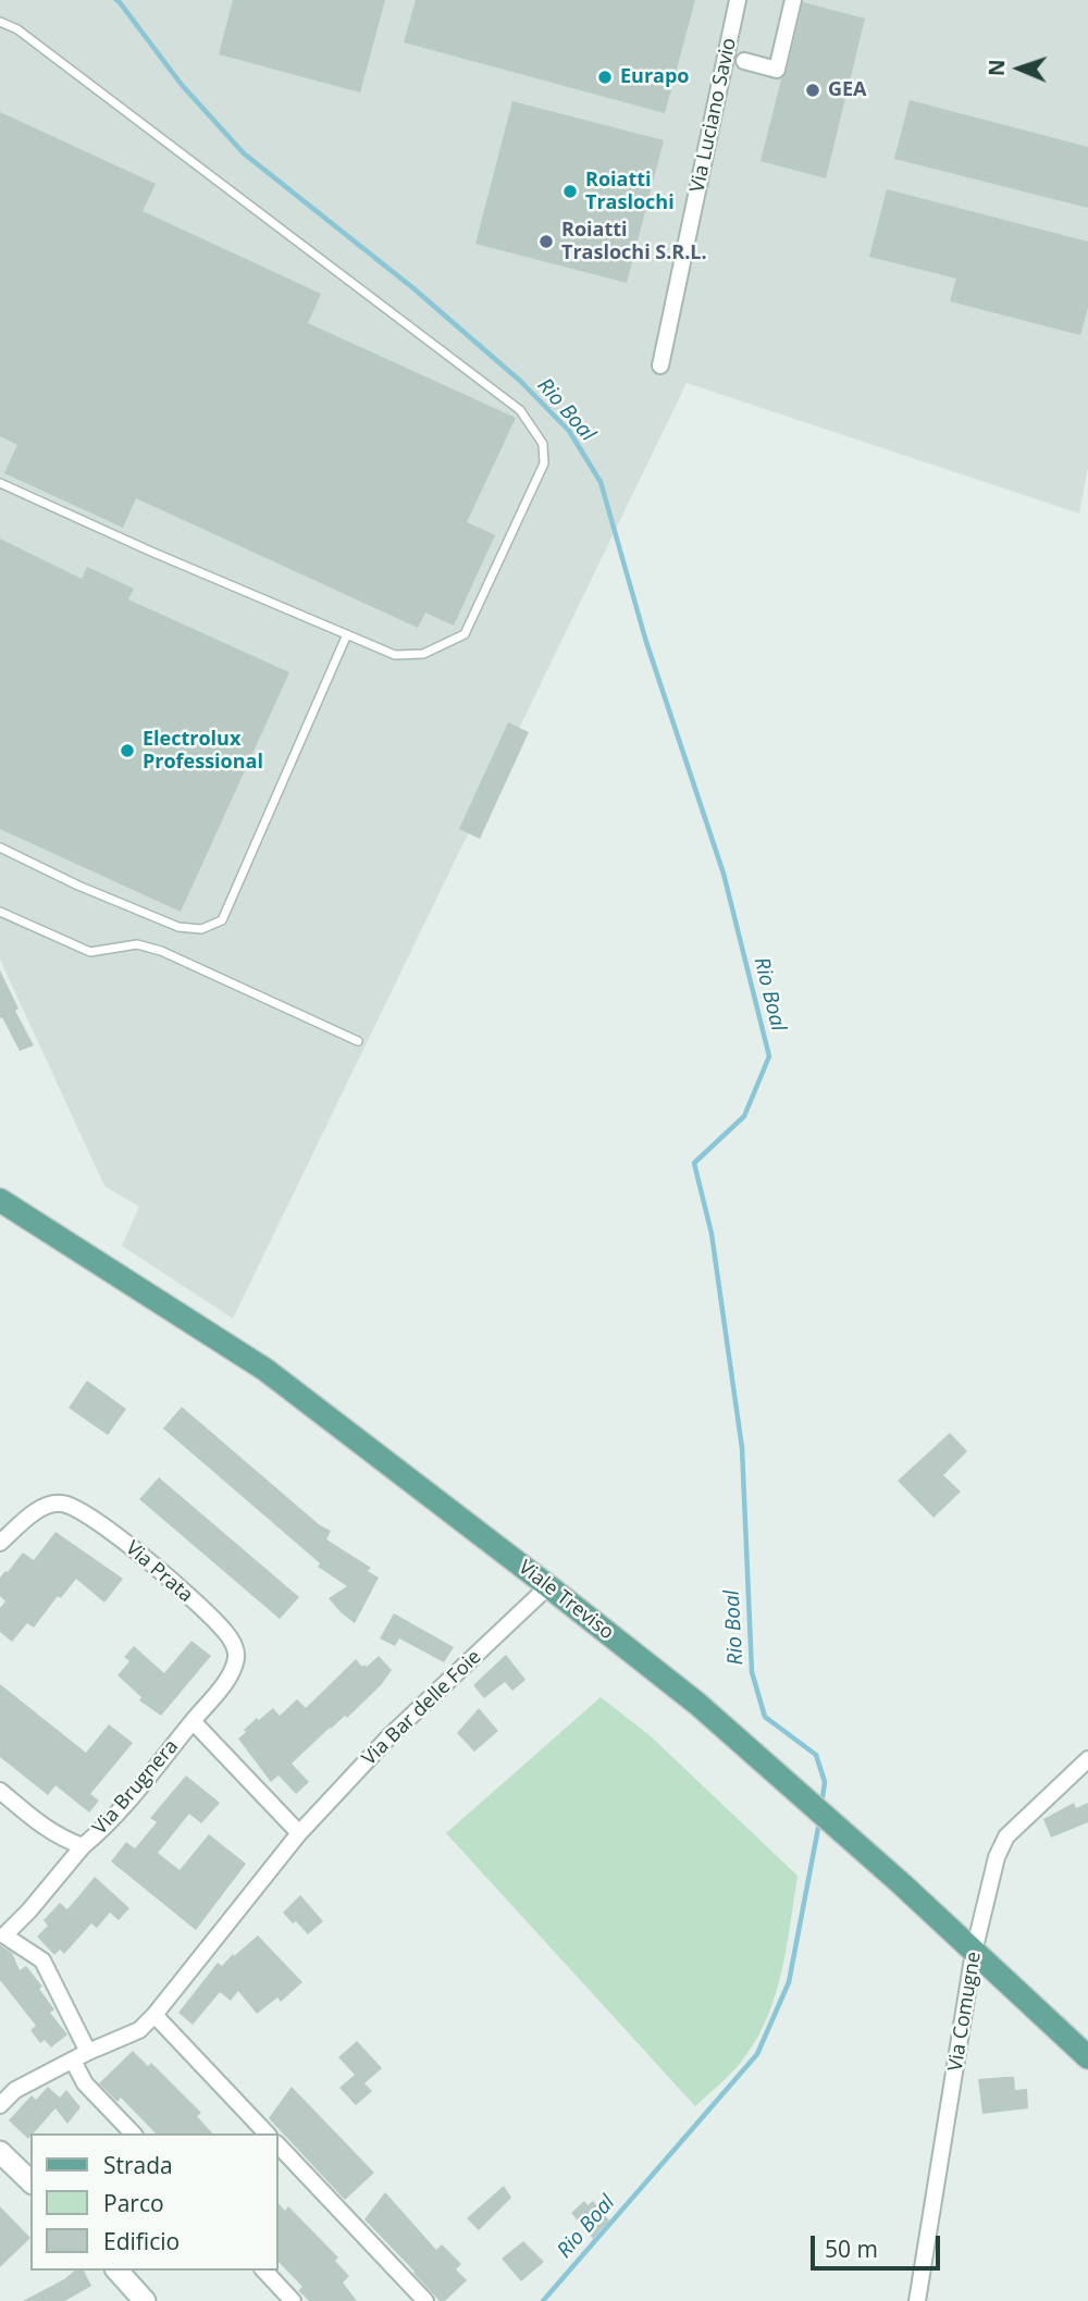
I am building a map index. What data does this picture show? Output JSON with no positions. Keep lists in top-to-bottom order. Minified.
{"streets":{"main road":["Viale Treviso"],"street":["Via Luciano Savio","Via Prata","Via Bar delle Foie","Via Brugnera","Via Comugne"]},"crossings":[["Via Prata","Via Brugnera"],["Viale Treviso","Via Bar delle Foie"],["Viale Treviso","Via Comugne"]],"water":["Rio Boal"],"places":["Eurapo","GEA","Roiatti Traslochi","Roiatti Traslochi S.R.L.","Electrolux Professional"],"legend":["Strada","Parco","Edificio"],"scale_bar":"50 m","north":"left"}
